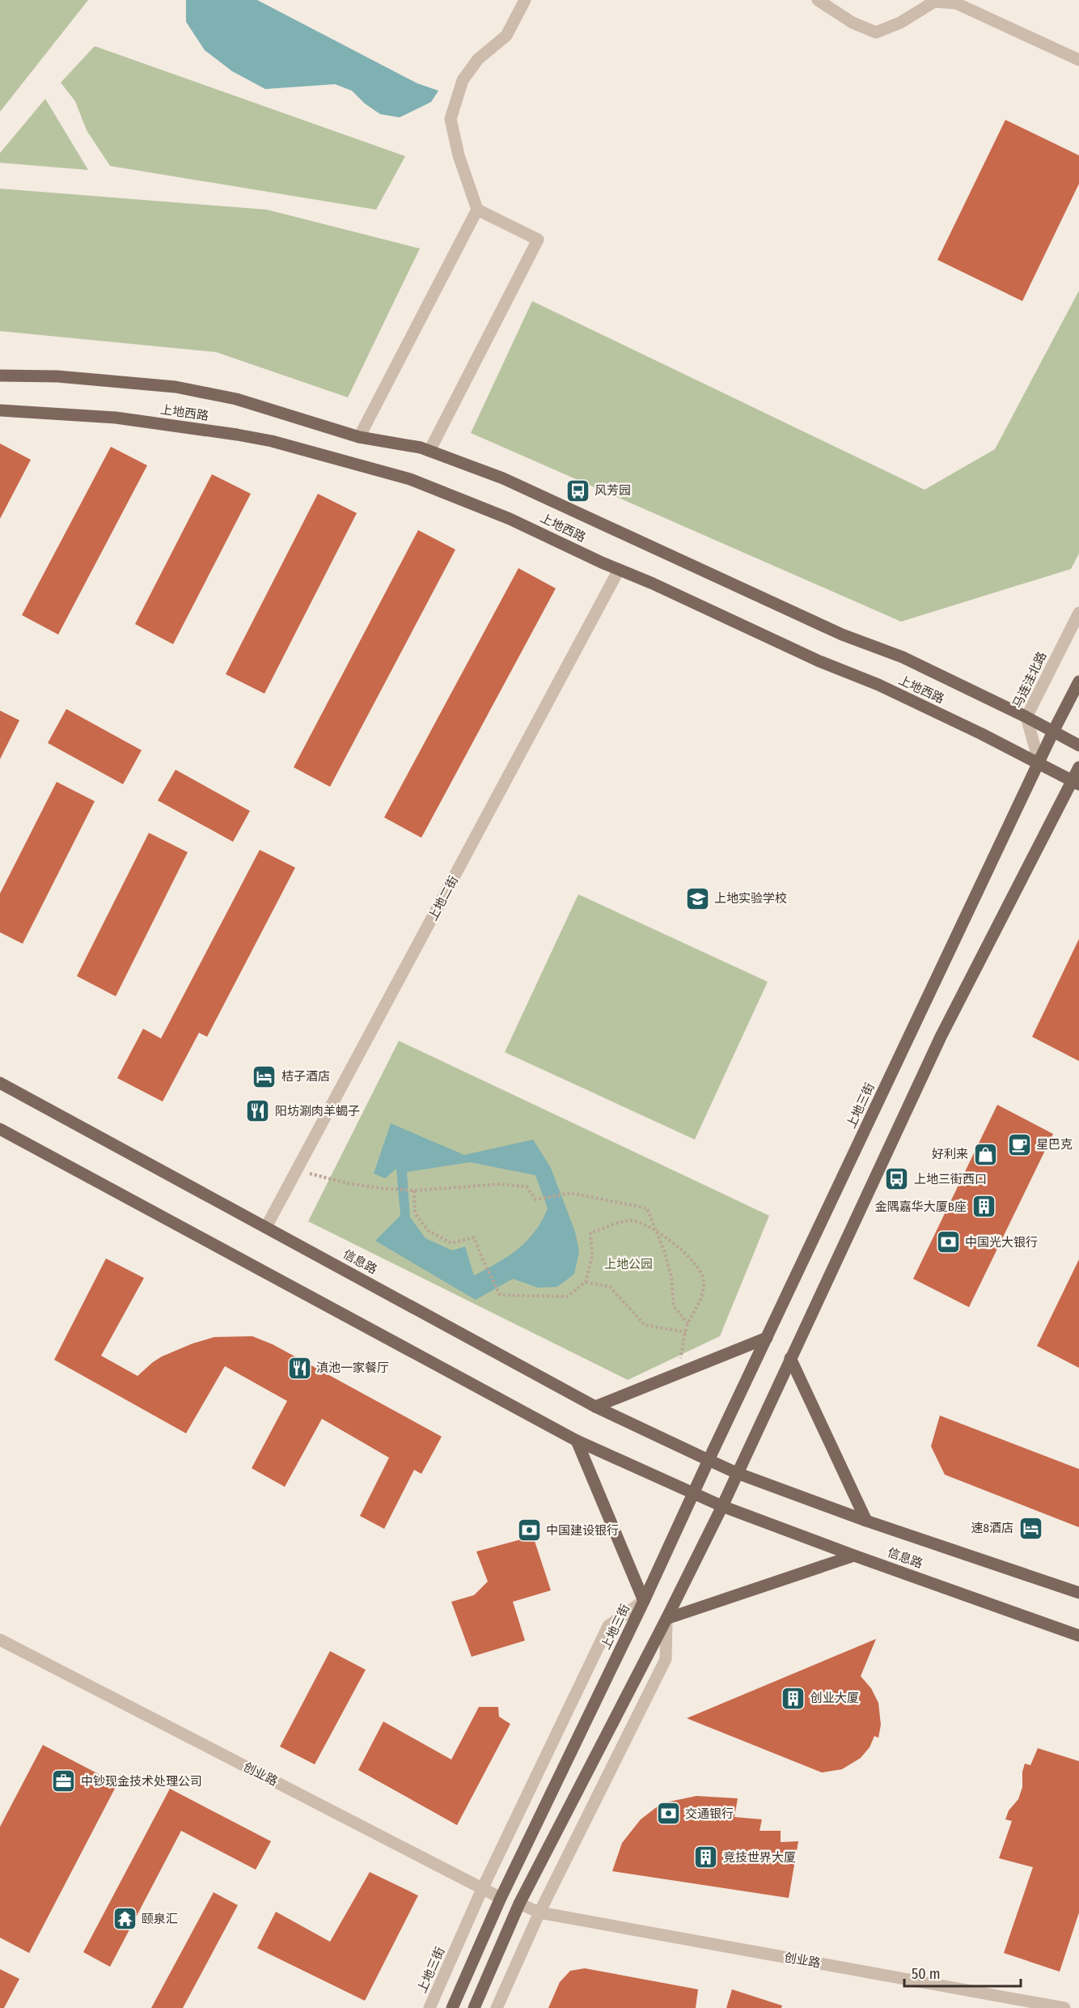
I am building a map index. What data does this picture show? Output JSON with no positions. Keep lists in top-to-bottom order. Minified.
{"streets":{"main road":["上地西路","上地三街","信息路"],"street":["马连洼北路","上地二街","创业路"]},"crossings":[["上地西路","马连洼北路"],["上地西路","上地二街"],["上地西路","上地三街"],["马连洼北路","上地三街"],["上地二街","信息路"],["上地三街","信息路"],["上地三街","创业路"]],"parks":["上地公园"],"places":{"bus stop":["风芳园","上地三街西口"],"school or university":["上地实验学校"],"hotel":["桔子酒店","速8酒店"],"restaurant":["阳坊涮肉羊蝎子","滇池一家餐厅"],"cafe":["星巴克"],"shop":["好利来"],"building":["金隅嘉华大厦B座","创业大厦","竞技世界大厦"],"bank":["中国光大银行","中国建设银行","交通银行"],"office":["中钞现金技术处理公司"],"temple":["颐泉汇"]},"scale_bar":"50 m"}
